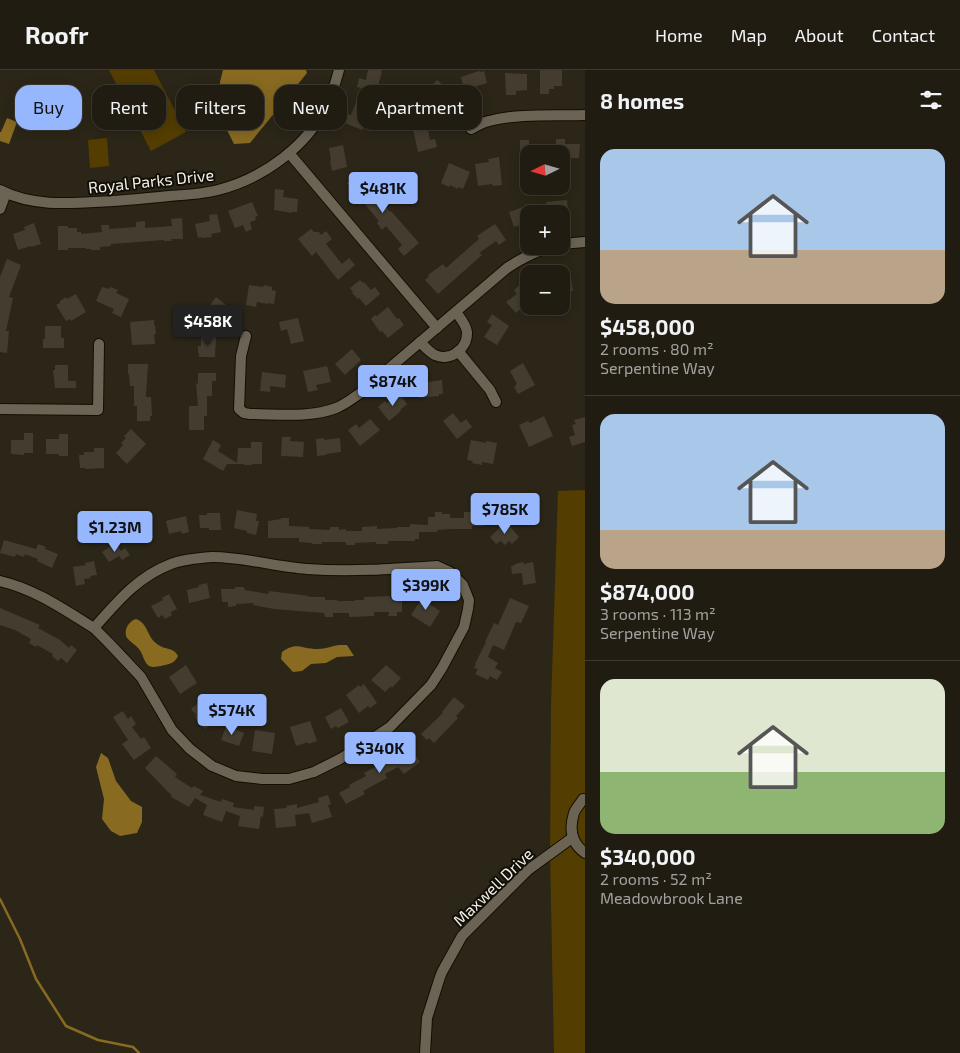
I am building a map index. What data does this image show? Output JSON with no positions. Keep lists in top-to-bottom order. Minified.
{"streets":{"street":["Royal Parks Drive","Maxwell Drive"]},"north":"left","page":{"header":"Roofr","nav":["Home","Map","About","Contact"],"heading":"8 homes","chip":["Buy","Rent","Filters","New","Apartment"],"list":[{"name":"$458,000","note":"2 rooms · 80 m² · Serpentine Way"},{"name":"$874,000","note":"3 rooms · 113 m² · Serpentine Way"},{"name":"$340,000","note":"2 rooms · 52 m² · Meadowbrook Lane"}],"map_buttons":["+","−"],"price":["$481K","$458K","$874K","$785K","$1.23M","$399K","$574K","$340K"]}}
